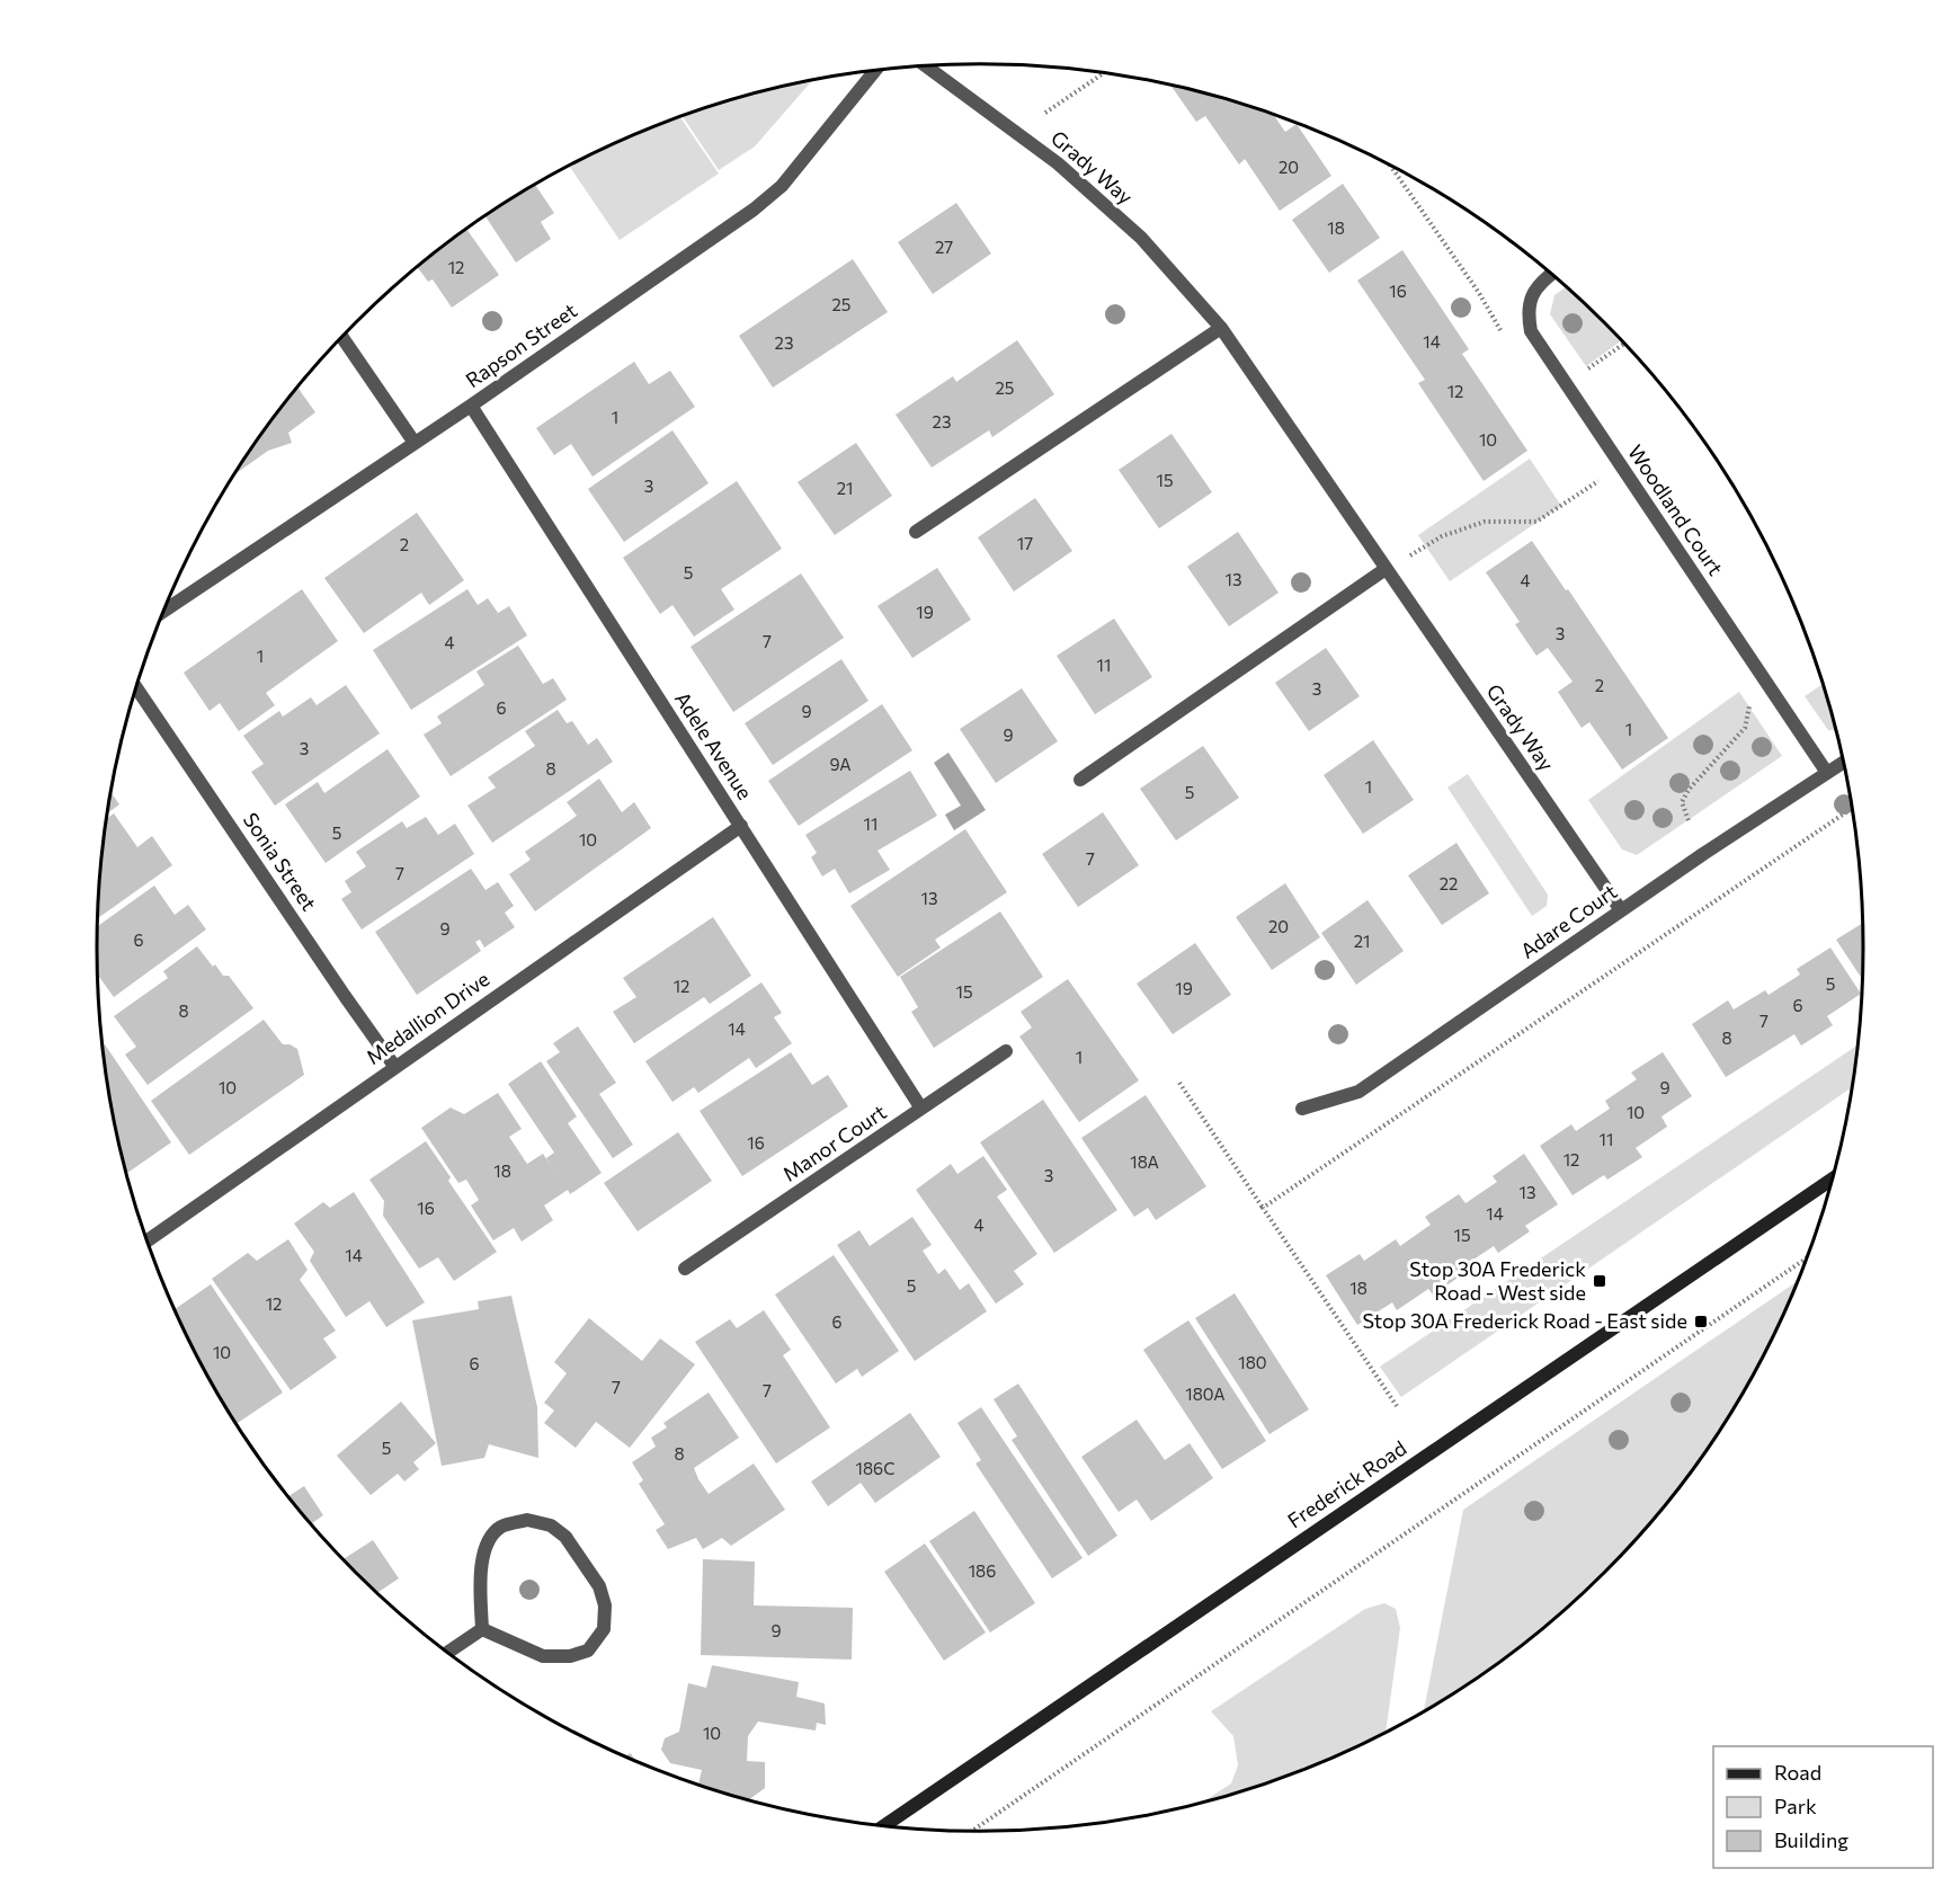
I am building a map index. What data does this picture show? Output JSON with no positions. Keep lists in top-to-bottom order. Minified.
{"streets":{"main road":["Frederick Road"],"street":["Grady Way","Rapson Street","Woodland Court","Adele Avenue","Sonia Street","Adare Court","Medallion Drive","Manor Court"]},"crossings":[["Grady Way","Adare Court"],["Rapson Street","Adele Avenue"],["Woodland Court","Adare Court"],["Adele Avenue","Medallion Drive"],["Adele Avenue","Manor Court"],["Sonia Street","Medallion Drive"]],"places":{"transit":["Stop 30A Frederick Road - West side","Stop 30A Frederick Road - East side"]},"house_numbers":["20","18","27","12","16","25","14","23","25","12","1","23","10","15","3","21","17","2","5","13","4","19","3","7","4","1","11","2","3","6","9","1","9","3","9A","8","1","5","11","5","10","7","7","22","13","20","9","6","21","5","12","19","15","6","8","7","14","8","1","10","9","10","11","16","12","18A","18","3","13","16","14","4","15","14","5","18","12","6","10","180","6","7","7","180A","5","8","186C","186","9","10"],"legend":["Road","Park","Building"]}
